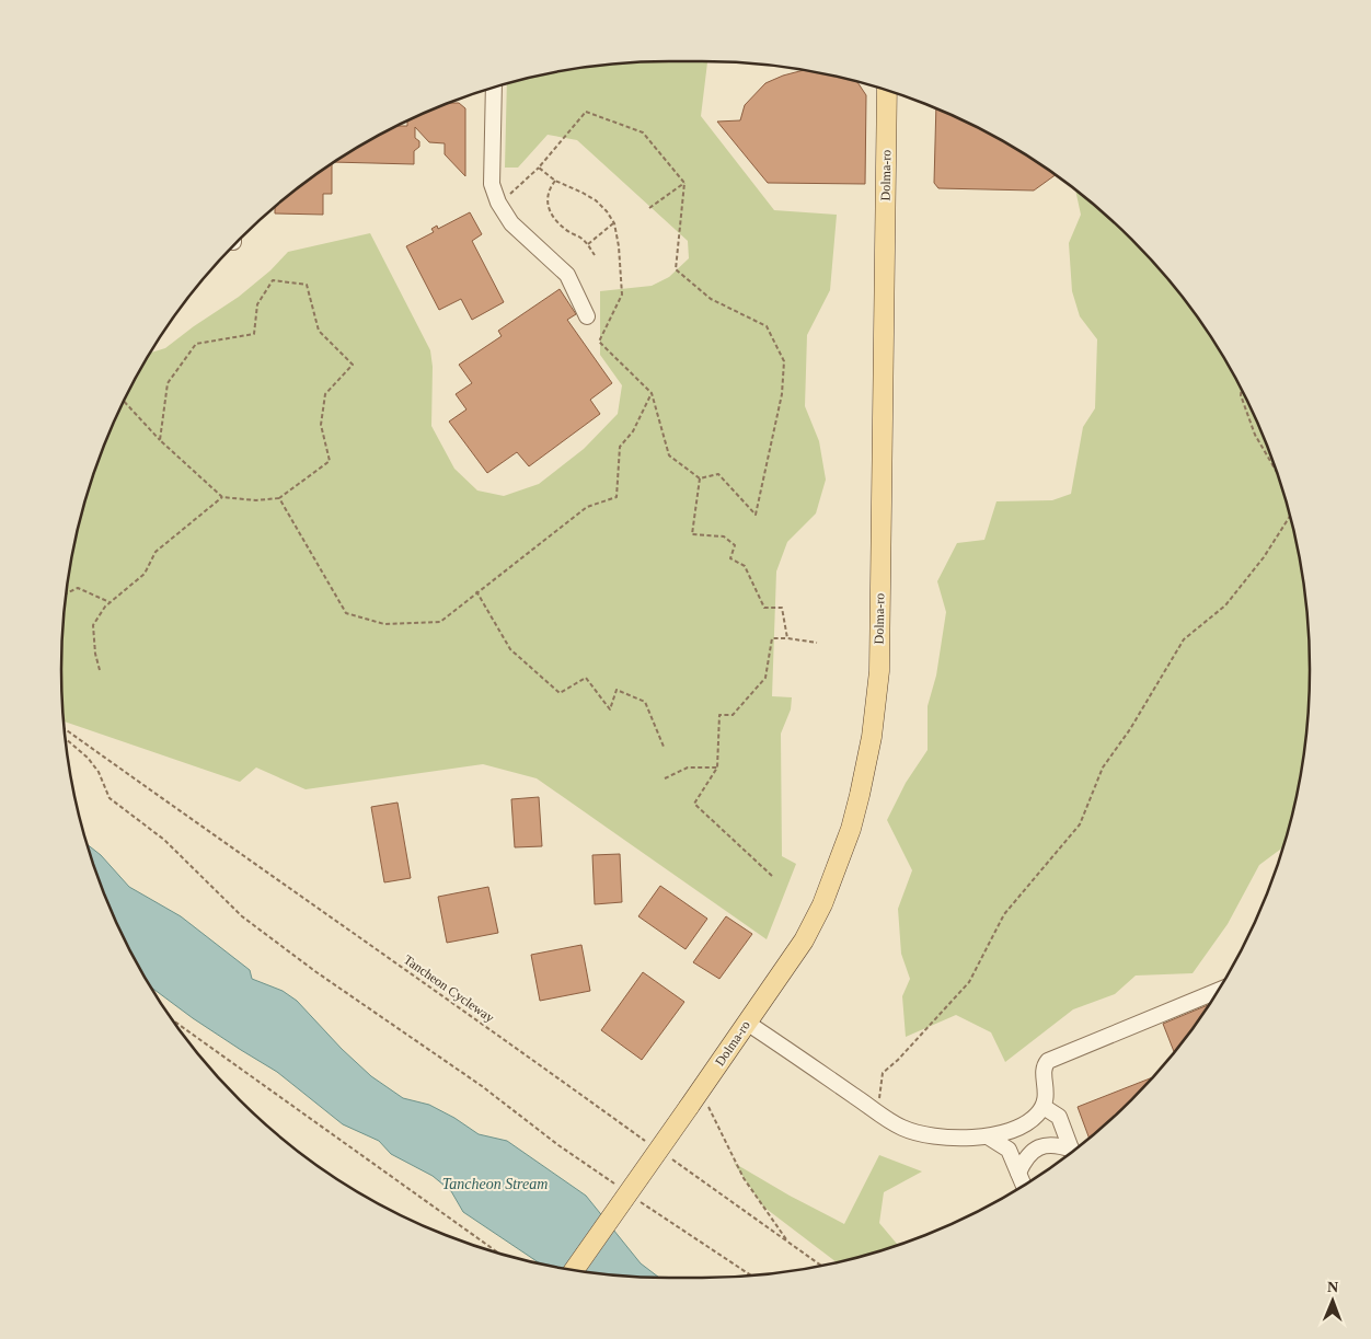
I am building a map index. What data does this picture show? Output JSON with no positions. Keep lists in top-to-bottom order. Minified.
{"streets":{"main road":["Dolma-ro"],"path":["Tancheon Cycleway"]},"water":["Tancheon Stream"],"north":"top"}
